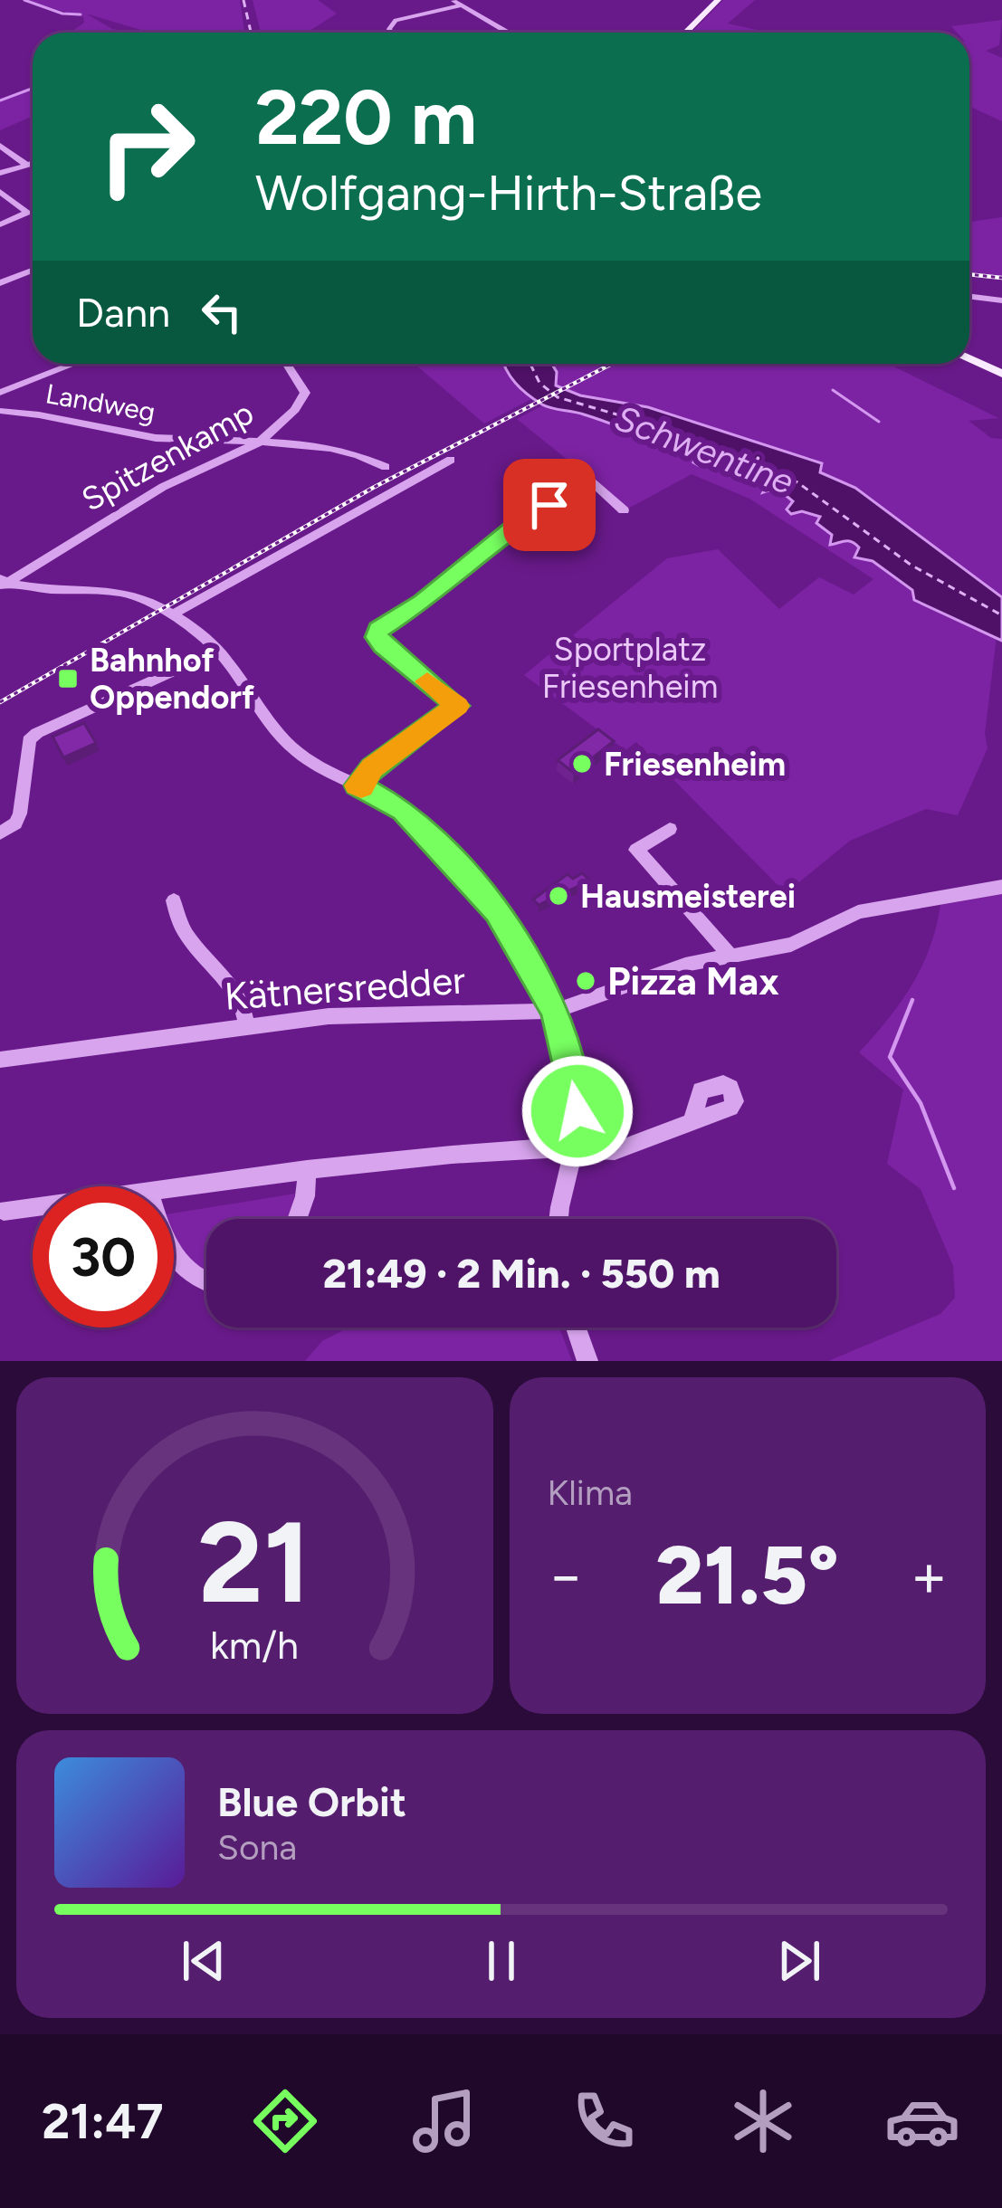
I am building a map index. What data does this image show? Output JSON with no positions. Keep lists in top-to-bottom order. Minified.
{"streets":{"street":["Landweg","Spitzenkamp","Kätnersredder"]},"crossings":[["Landweg","Spitzenkamp"]],"water":["Schwentine"],"parks":["Sportplatz Friesenheim"],"places":{"transit":["Bahnhof Oppendorf"],"other":["Friesenheim","Hausmeisterei","Pizza Max"]},"page":{"turn":["220 m","Wolfgang-Hirth-Straße"],"then":"Dann","limit":"30","trip":"21:49 · 2 Min. · 550 m","tile":"Klima","heat":["−","21.5°","+"],"song":["Blue Orbit","Sona"],"tabs":"21:47","gauge":["21","km/h"]}}
